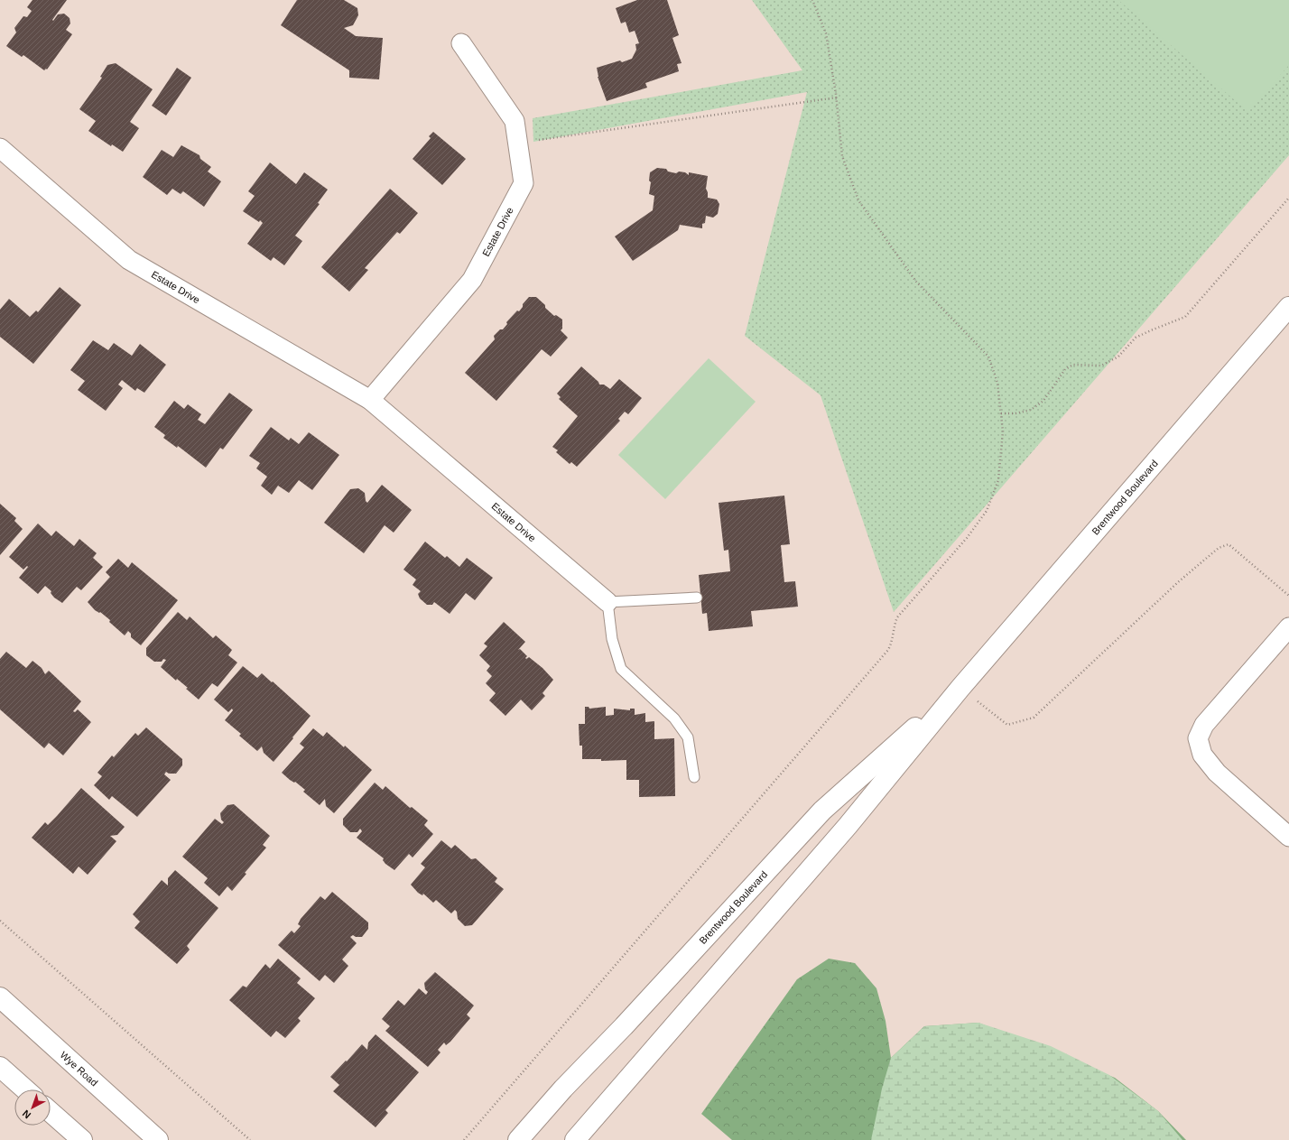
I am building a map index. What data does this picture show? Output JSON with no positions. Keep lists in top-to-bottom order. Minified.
{"streets":{"street":["Estate Drive","Brentwood Boulevard","Wye Road"]},"north":"bottom left"}
